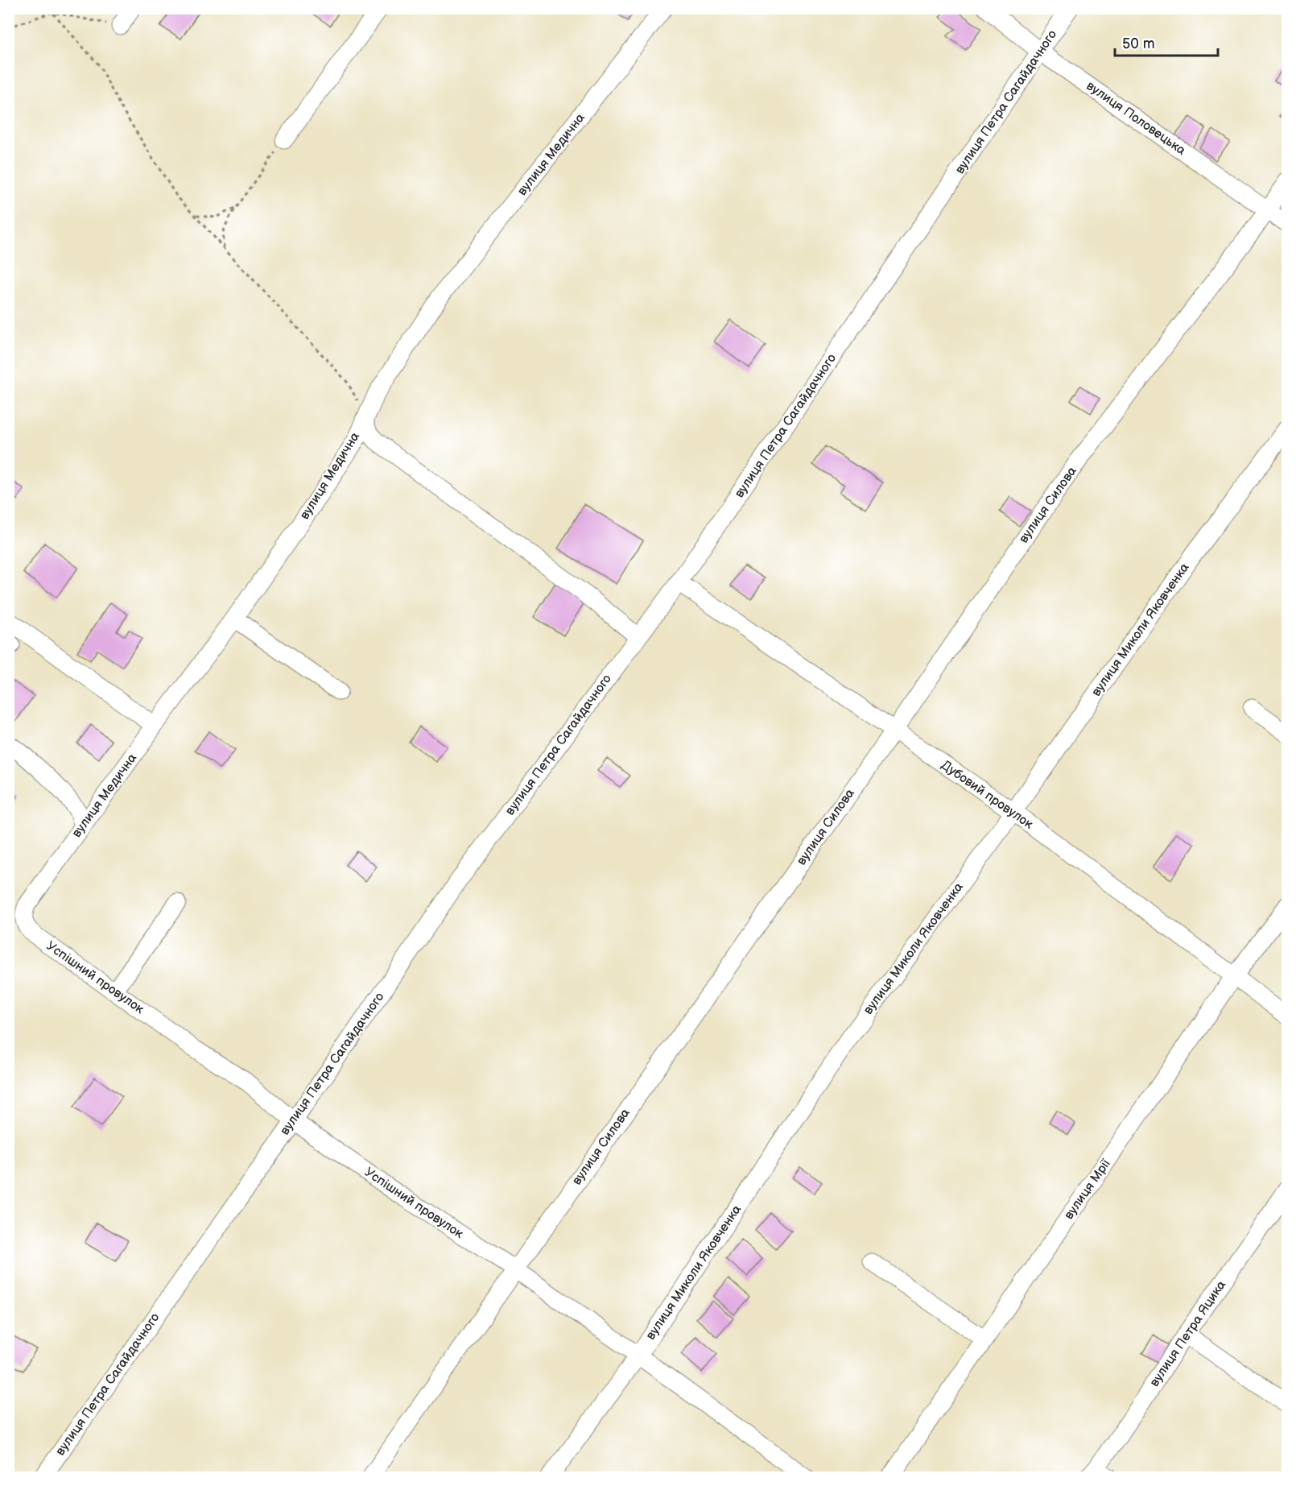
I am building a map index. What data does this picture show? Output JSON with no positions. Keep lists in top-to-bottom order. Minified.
{"streets":{"street":["вулиця Петра Сагайдачного","вулиця Половецька","вулиця Медична","вулиця Силова","вулиця Миколи Яковченка","Дубовий провулок","Успішний провулок","вулиця Мрії","вулиця Петра Яцика"]},"crossings":[["вулиця Петра Сагайдачного","вулиця Половецька"],["вулиця Петра Сагайдачного","Дубовий провулок"],["вулиця Петра Сагайдачного","Успішний провулок"],["вулиця Половецька","вулиця Силова"],["вулиця Медична","Успішний провулок"],["вулиця Силова","Дубовий провулок"],["вулиця Силова","Успішний провулок"],["вулиця Миколи Яковченка","Дубовий провулок"],["вулиця Миколи Яковченка","Успішний провулок"],["Дубовий провулок","вулиця Мрії"]],"scale_bar":"50 m"}
